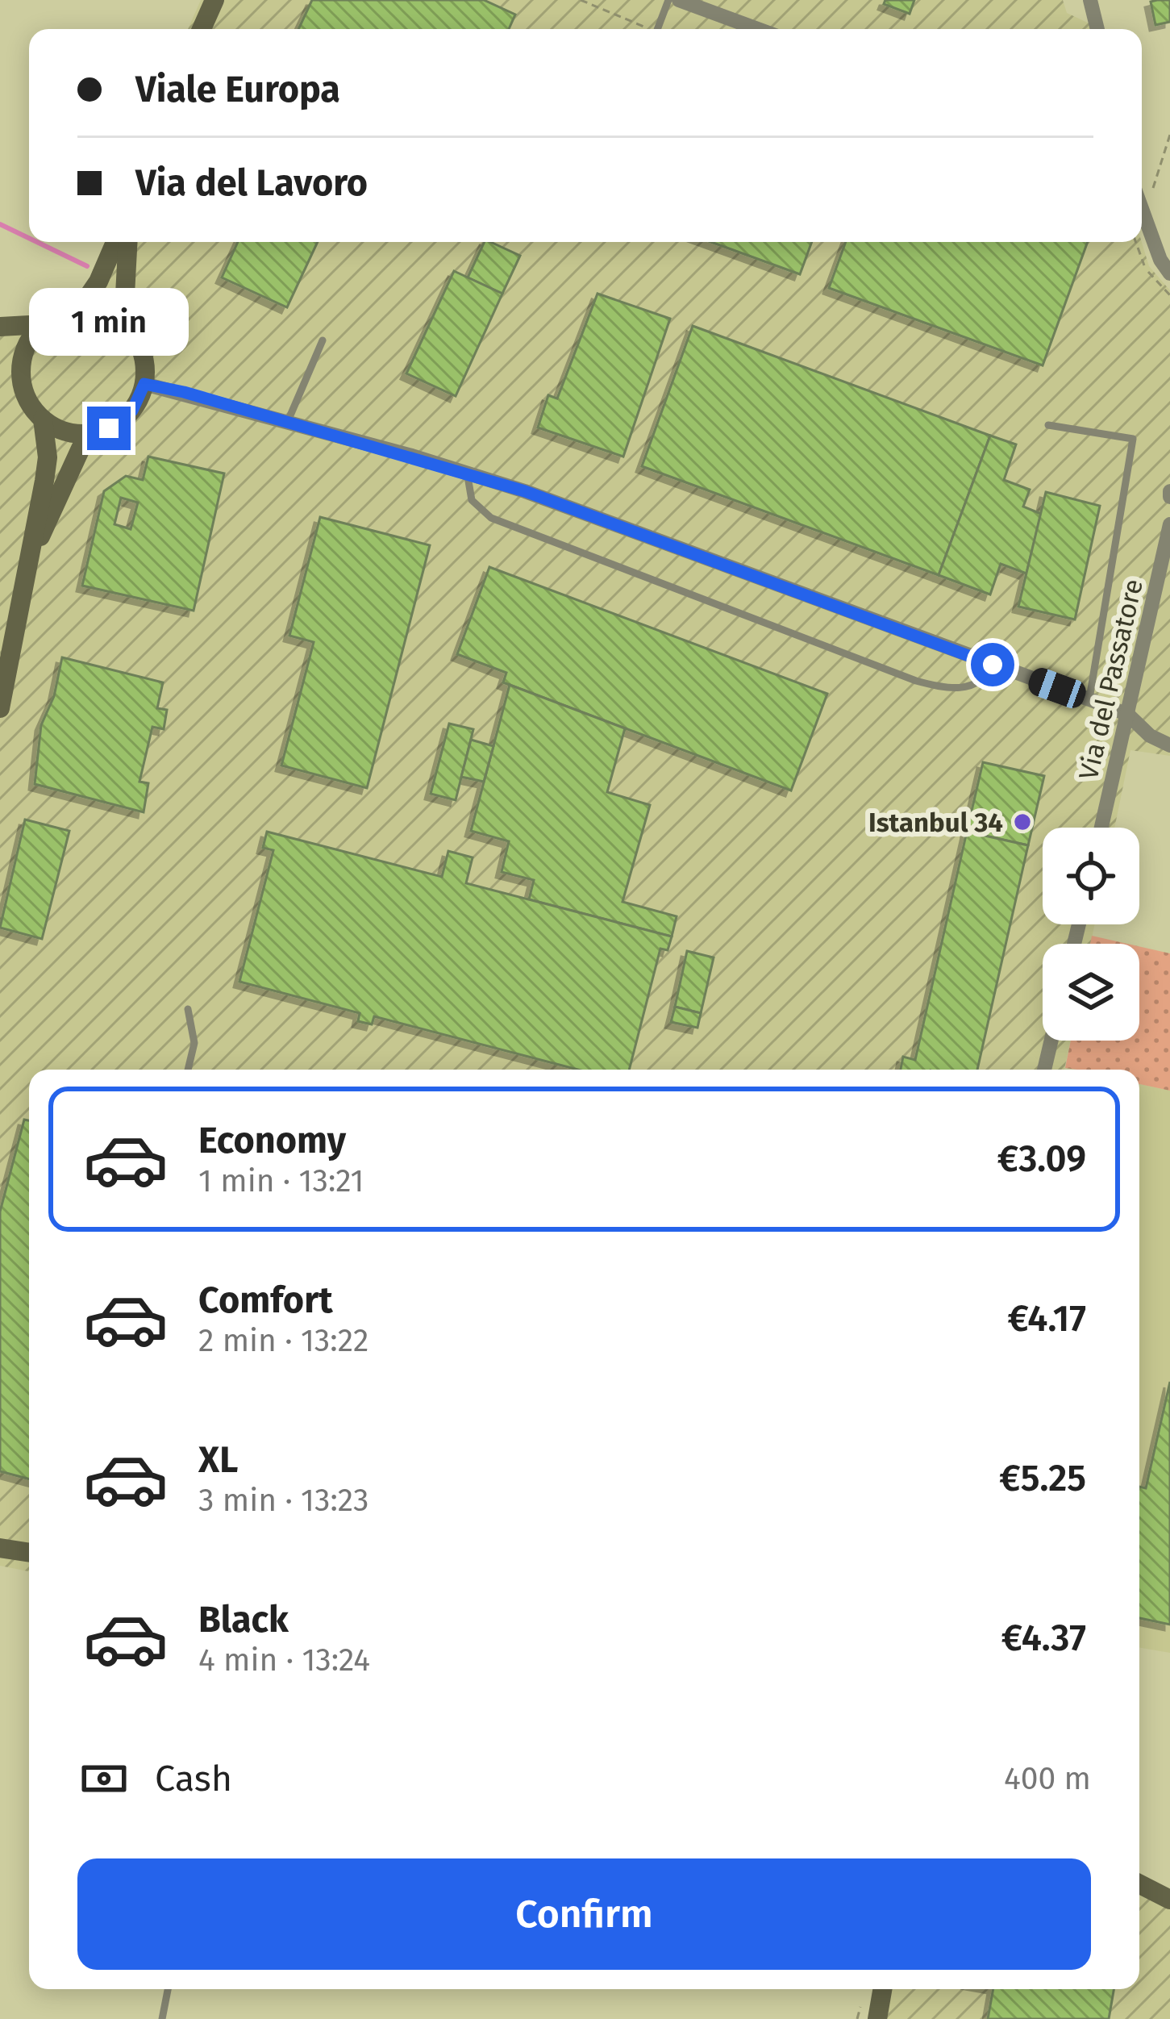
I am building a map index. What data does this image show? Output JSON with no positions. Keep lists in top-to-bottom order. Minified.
{"streets":{"street":["Via del Passatore"]},"places":["Istanbul 34"],"page":{"banner":["Viale Europa","Via del Lavoro"],"bubble":"1 min","list":[{"name":"Economy","note":"1 min · 13:21","value":"€3.09"},{"name":"Comfort","note":"2 min · 13:22","value":"€4.17"},{"name":"XL","note":"3 min · 13:23","value":"€5.25"},{"name":"Black","note":"4 min · 13:24","value":"€4.37"}],"pay":["Cash","400 m"],"buttons":"Confirm"}}
